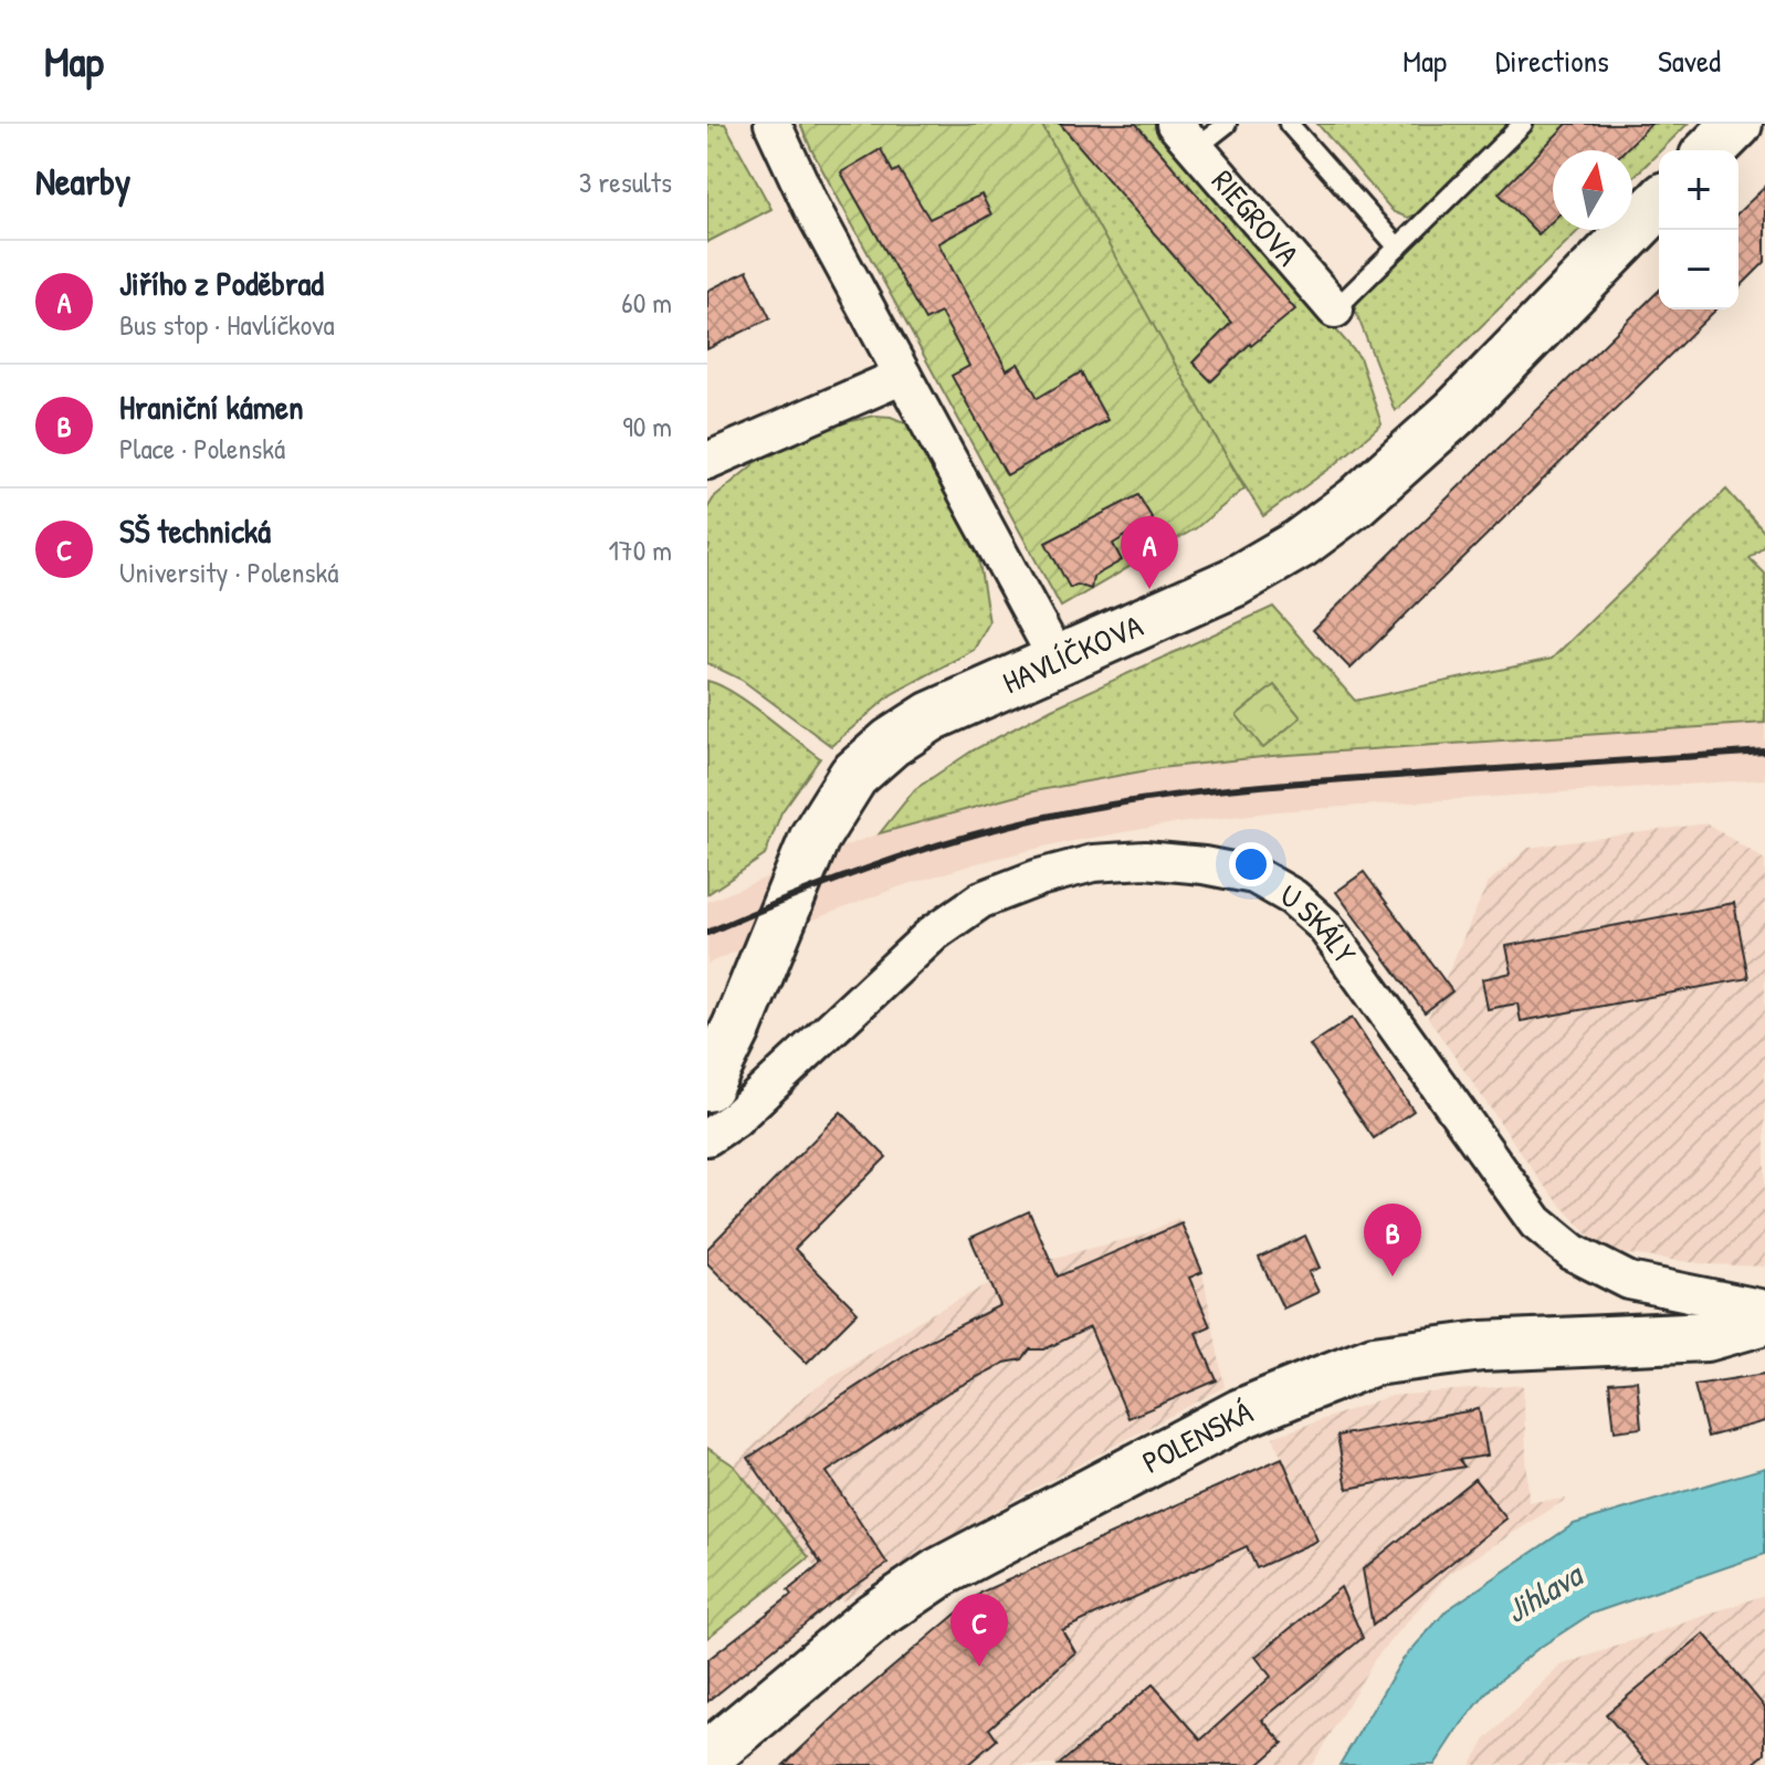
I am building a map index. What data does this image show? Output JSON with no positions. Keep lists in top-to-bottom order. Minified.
{"streets":{"street":["RIEGROVA","HAVLÍČKOVA","U SKÁLY","POLENSKÁ"]},"water":["Jihlava"],"north":"top","page":{"header":"Map","nav":["Map","Directions","Saved"],"heading":["Nearby","3 results"],"map_buttons":["+","−"],"list":[{"mark":"A","name":"Jiřího z Poděbrad","note":"Bus stop · Havlíčkova","value":"60 m"},{"mark":"B","name":"Hraniční kámen","note":"Place · Polenská","value":"90 m"},{"mark":"C","name":"SŠ technická","note":"University · Polenská","value":"170 m"}],"pins":["A","B","C"]}}
